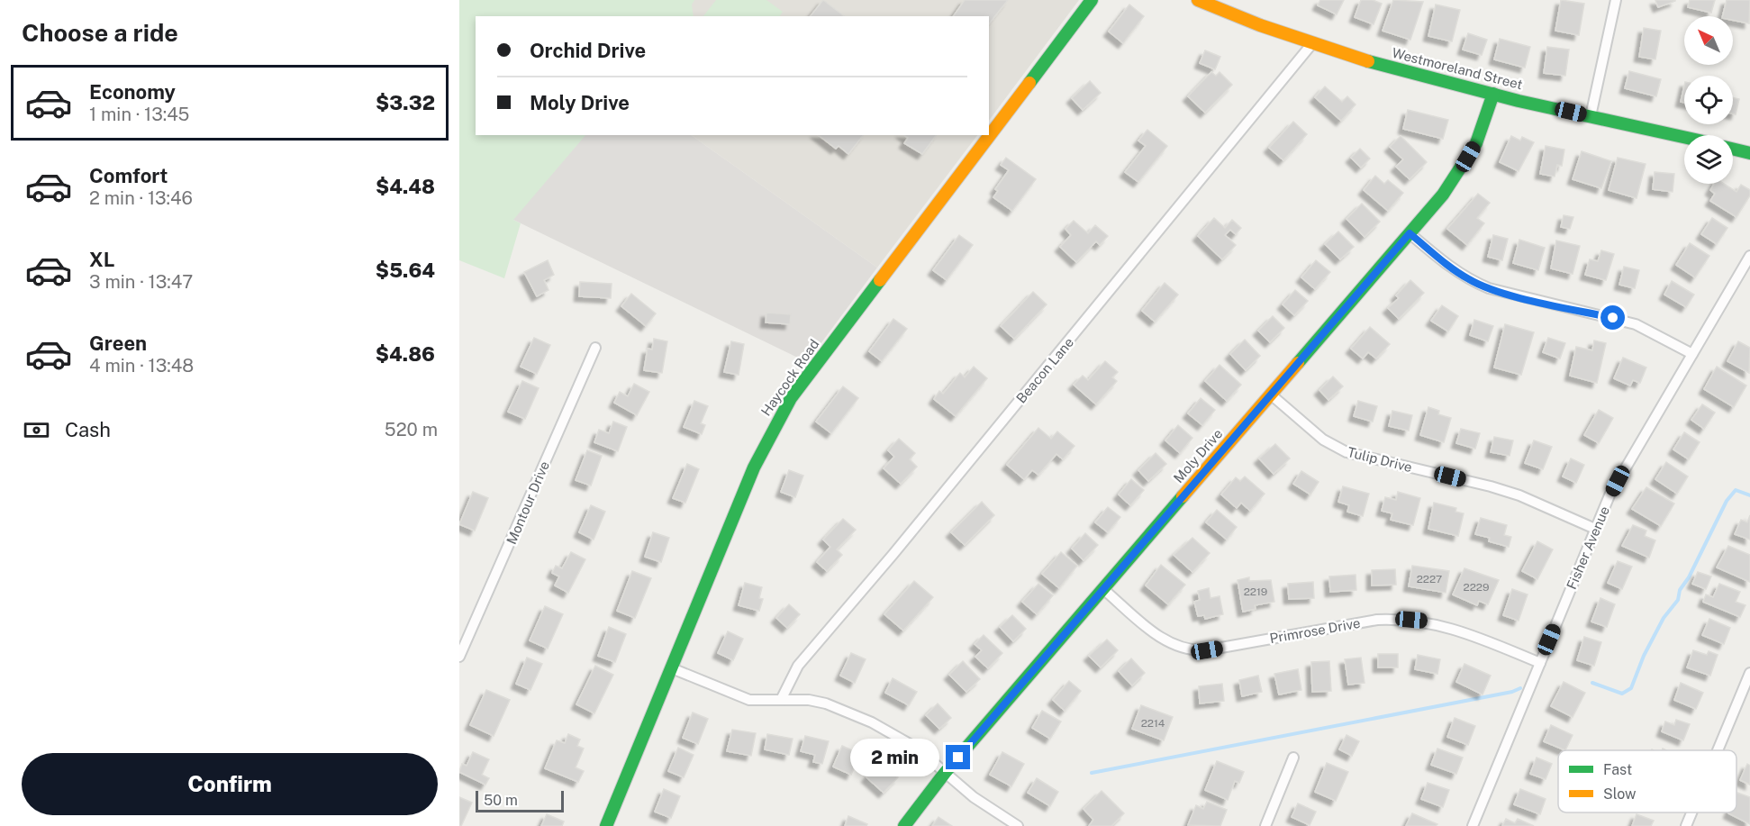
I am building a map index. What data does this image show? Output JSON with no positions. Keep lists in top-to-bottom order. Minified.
{"streets":{"main road":["Westmoreland Street","Haycock Road","Moly Drive"],"street":["Beacon Lane","Tulip Drive","Montour Drive","Fisher Avenue","Primrose Drive"]},"crossings":[["Westmoreland Street","Beacon Lane"],["Westmoreland Street","Moly Drive"],["Moly Drive","Tulip Drive"],["Moly Drive","Primrose Drive"],["Tulip Drive","Fisher Avenue"],["Fisher Avenue","Primrose Drive"]],"house_numbers":["2227","2229","2219","2214"],"legend":["Fast","Slow"],"scale_bar":"50 m","north":"top left","page":{"heading":"Choose a ride","banner":["Orchid Drive","Moly Drive"],"list":[{"name":"Economy","note":"1 min · 13:45","value":"$3.32"},{"name":"Comfort","note":"2 min · 13:46","value":"$4.48"},{"name":"XL","note":"3 min · 13:47","value":"$5.64"},{"name":"Green","note":"4 min · 13:48","value":"$4.86"}],"pay":["Cash","520 m"],"bubble":"2 min","buttons":"Confirm","scale":"50 m"}}
